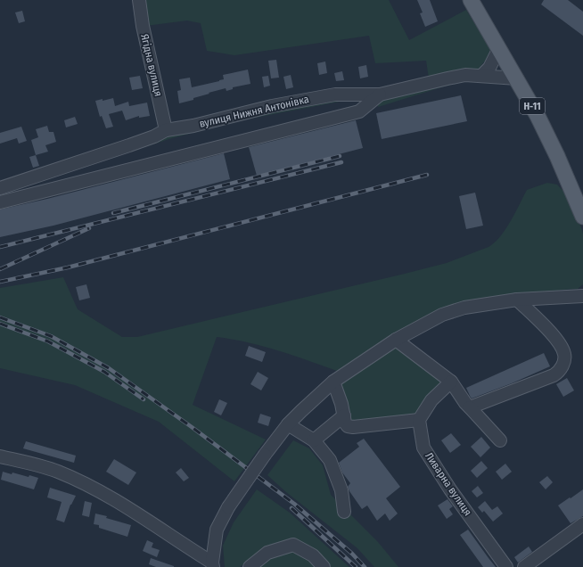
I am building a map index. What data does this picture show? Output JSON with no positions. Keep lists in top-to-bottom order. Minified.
{"streets":{"main road":["Н-11"],"street":["Ягідна вулиця","вулиця Нижня Антонівка","Ливарна вулиця"]},"crossings":[["Ягідна вулиця","вулиця Нижня Антонівка"],["Н-11","вулиця Нижня Антонівка"]]}
